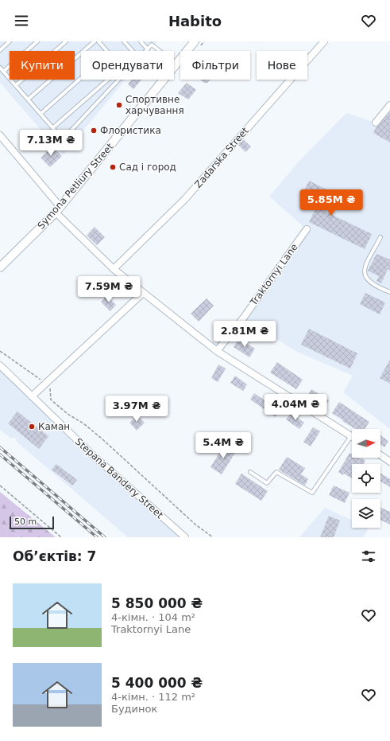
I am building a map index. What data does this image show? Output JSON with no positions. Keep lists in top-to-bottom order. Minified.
{"streets":{"street":["Zadarska Street","Symona Petliury Street","Traktornyi Lane","Stepana Bandery Street"]},"places":["Спортивне харчування","Флористика","Сад і город","Каман"],"scale_bar":"50 m","north":"right","page":{"header":"Habito","chip":["Купити","Орендувати","Фільтри","Нове"],"price":["7.13M ₴","5.85M ₴","7.59M ₴","2.81M ₴","4.04M ₴","3.97M ₴","5.4M ₴"],"scale":"50 m","heading":"Об’єктів: 7","list":[{"name":"5 850 000 ₴","note":"4-кімн. · 104 m² · Traktornyi Lane"},{"name":"5 400 000 ₴","note":"4-кімн. · 112 m² · Будинок"}]}}
